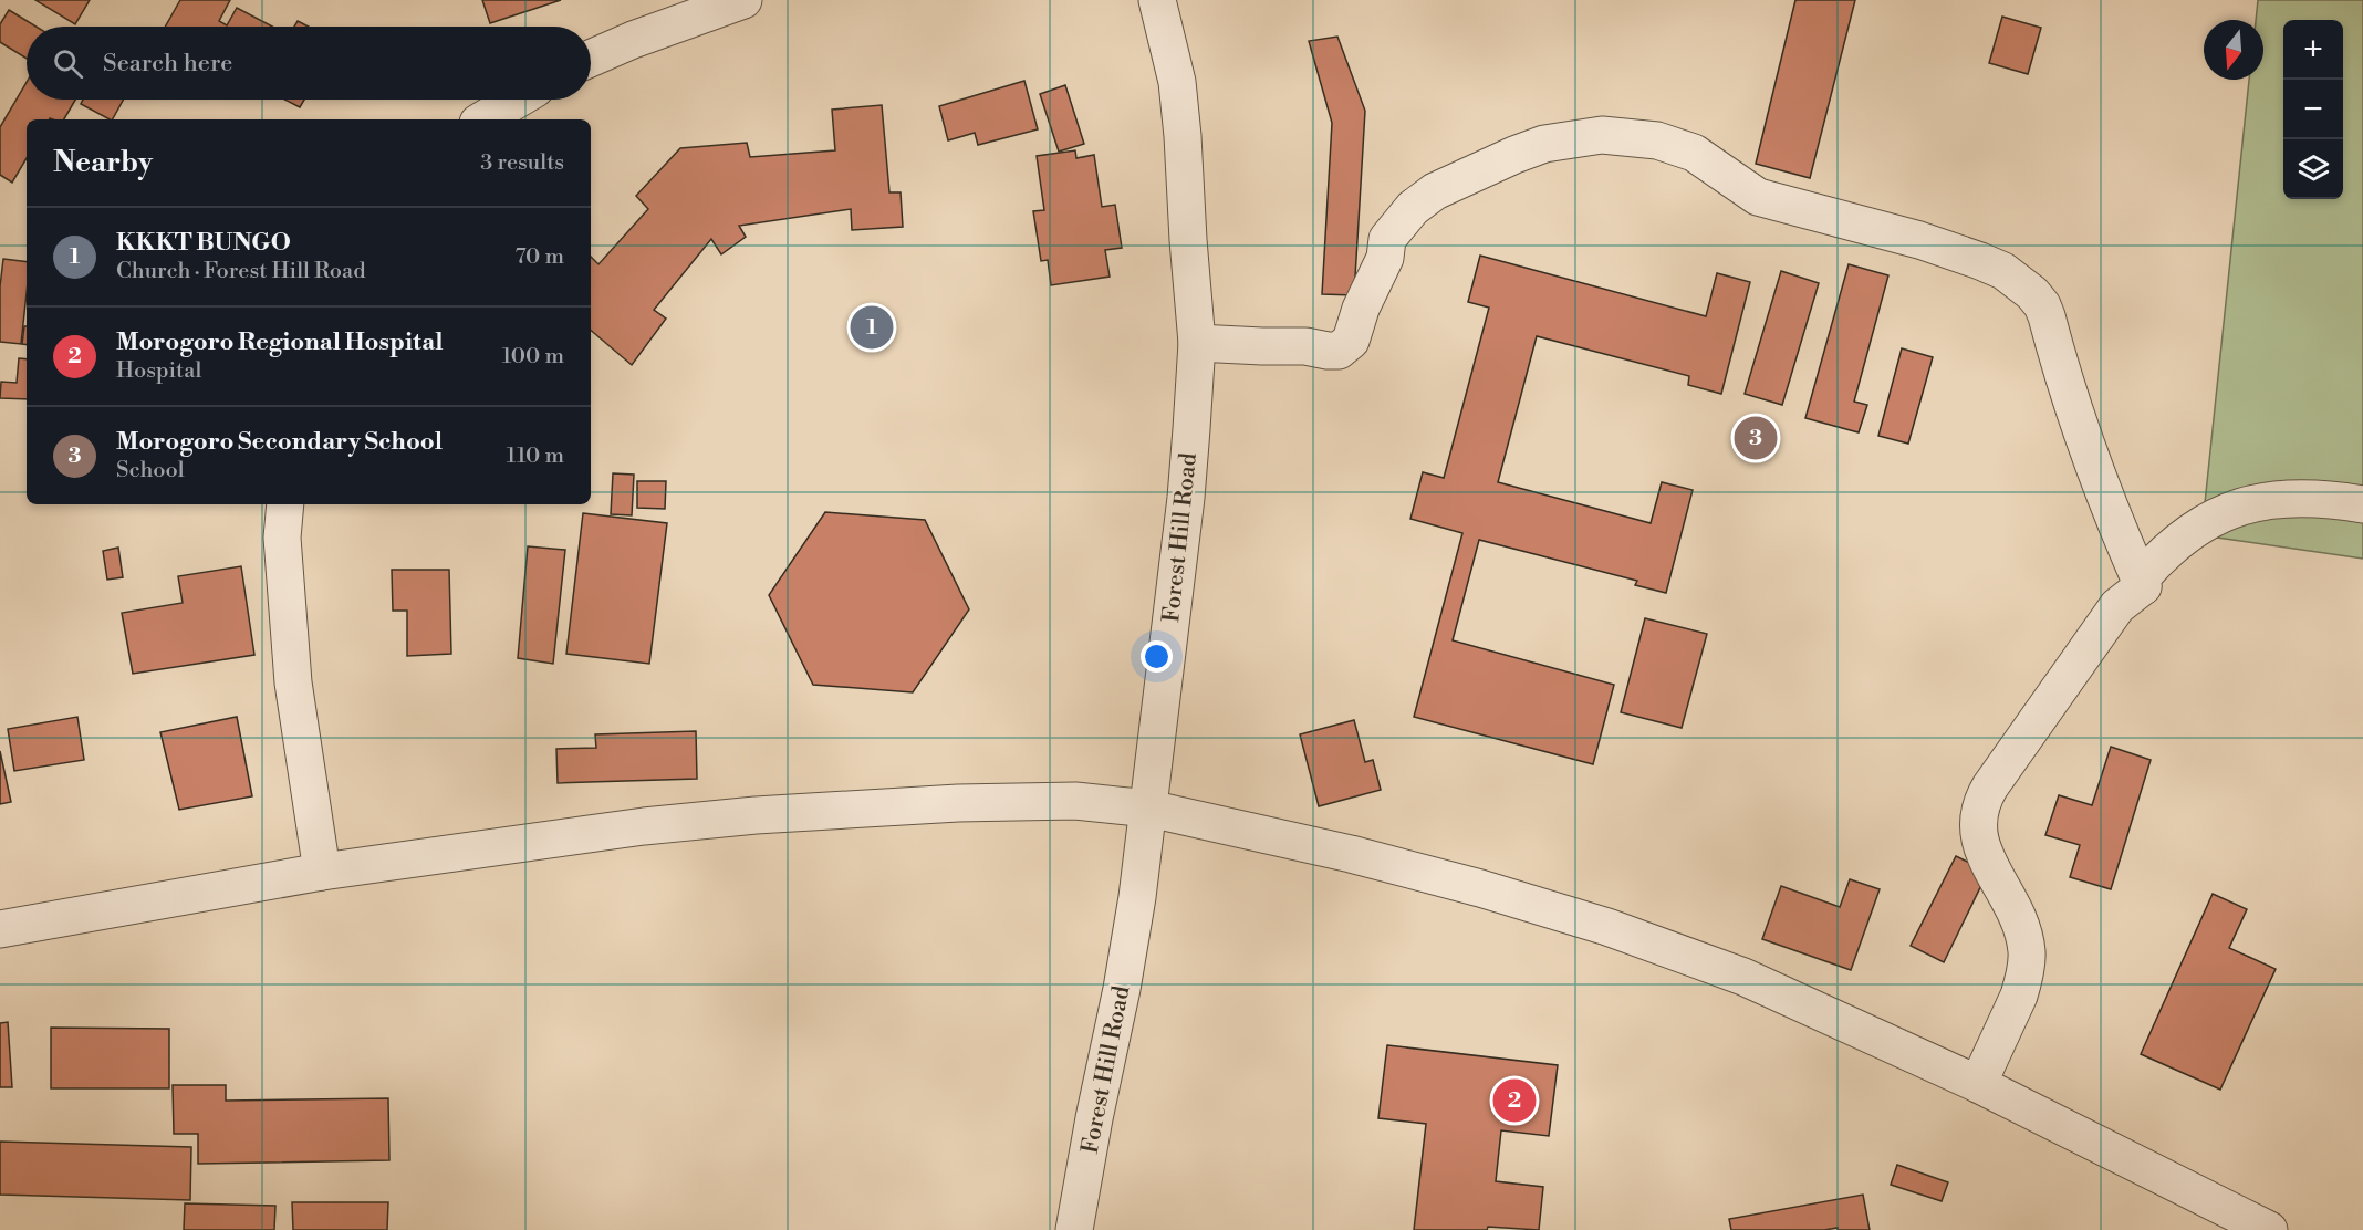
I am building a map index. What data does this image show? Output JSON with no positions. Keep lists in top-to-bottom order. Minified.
{"streets":{"street":["Forest Hill Road"]},"north":"bottom","page":{"map_buttons":["+","−"],"search":"Search here","heading":["Nearby","3 results"],"list":[{"mark":"1","name":"KKKT BUNGO","note":"Church · Forest Hill Road","value":"70 m"},{"mark":"2","name":"Morogoro Regional Hospital","note":"Hospital","value":"100 m"},{"mark":"3","name":"Morogoro Secondary School","note":"School","value":"110 m"}],"pins":["1","3","2"]}}
